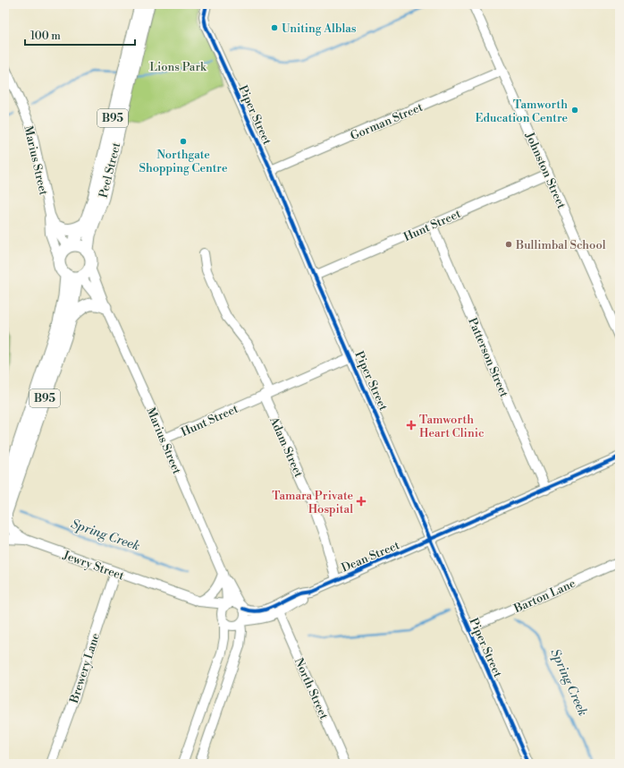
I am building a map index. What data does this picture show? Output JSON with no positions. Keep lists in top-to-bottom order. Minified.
{"streets":{"main road":["B95","Peel Street"],"street":["Piper Street","Gorman Street","Marius Street","Johnston Street","Hunt Street","Patterson Street","Adam Street","Dean Street","Jewry Street","Barton Lane","Brewery Lane","North Street"]},"crossings":[["Piper Street","Gorman Street"],["Piper Street","Hunt Street"],["Piper Street","Dean Street"],["Piper Street","Barton Lane"],["B95","Marius Street"],["B95","Peel Street"],["B95","Jewry Street"],["Gorman Street","Johnston Street"],["Marius Street","Peel Street"],["Marius Street","Hunt Street"],["Marius Street","Dean Street"],["Marius Street","Jewry Street"],["Johnston Street","Hunt Street"],["Hunt Street","Patterson Street"],["Hunt Street","Adam Street"],["Patterson Street","Dean Street"],["Adam Street","Dean Street"],["Dean Street","Jewry Street"],["Dean Street","North Street"],["Jewry Street","Brewery Lane"]],"water":["Spring Creek"],"parks":["Lions Park"],"places":{"other":["Uniting Alblas","Tamworth Education Centre","Northgate Shopping Centre","Bullimbal School"],"health":["Tamworth Heart Clinic","Tamara Private Hospital"]},"scale_bar":"100 m"}
